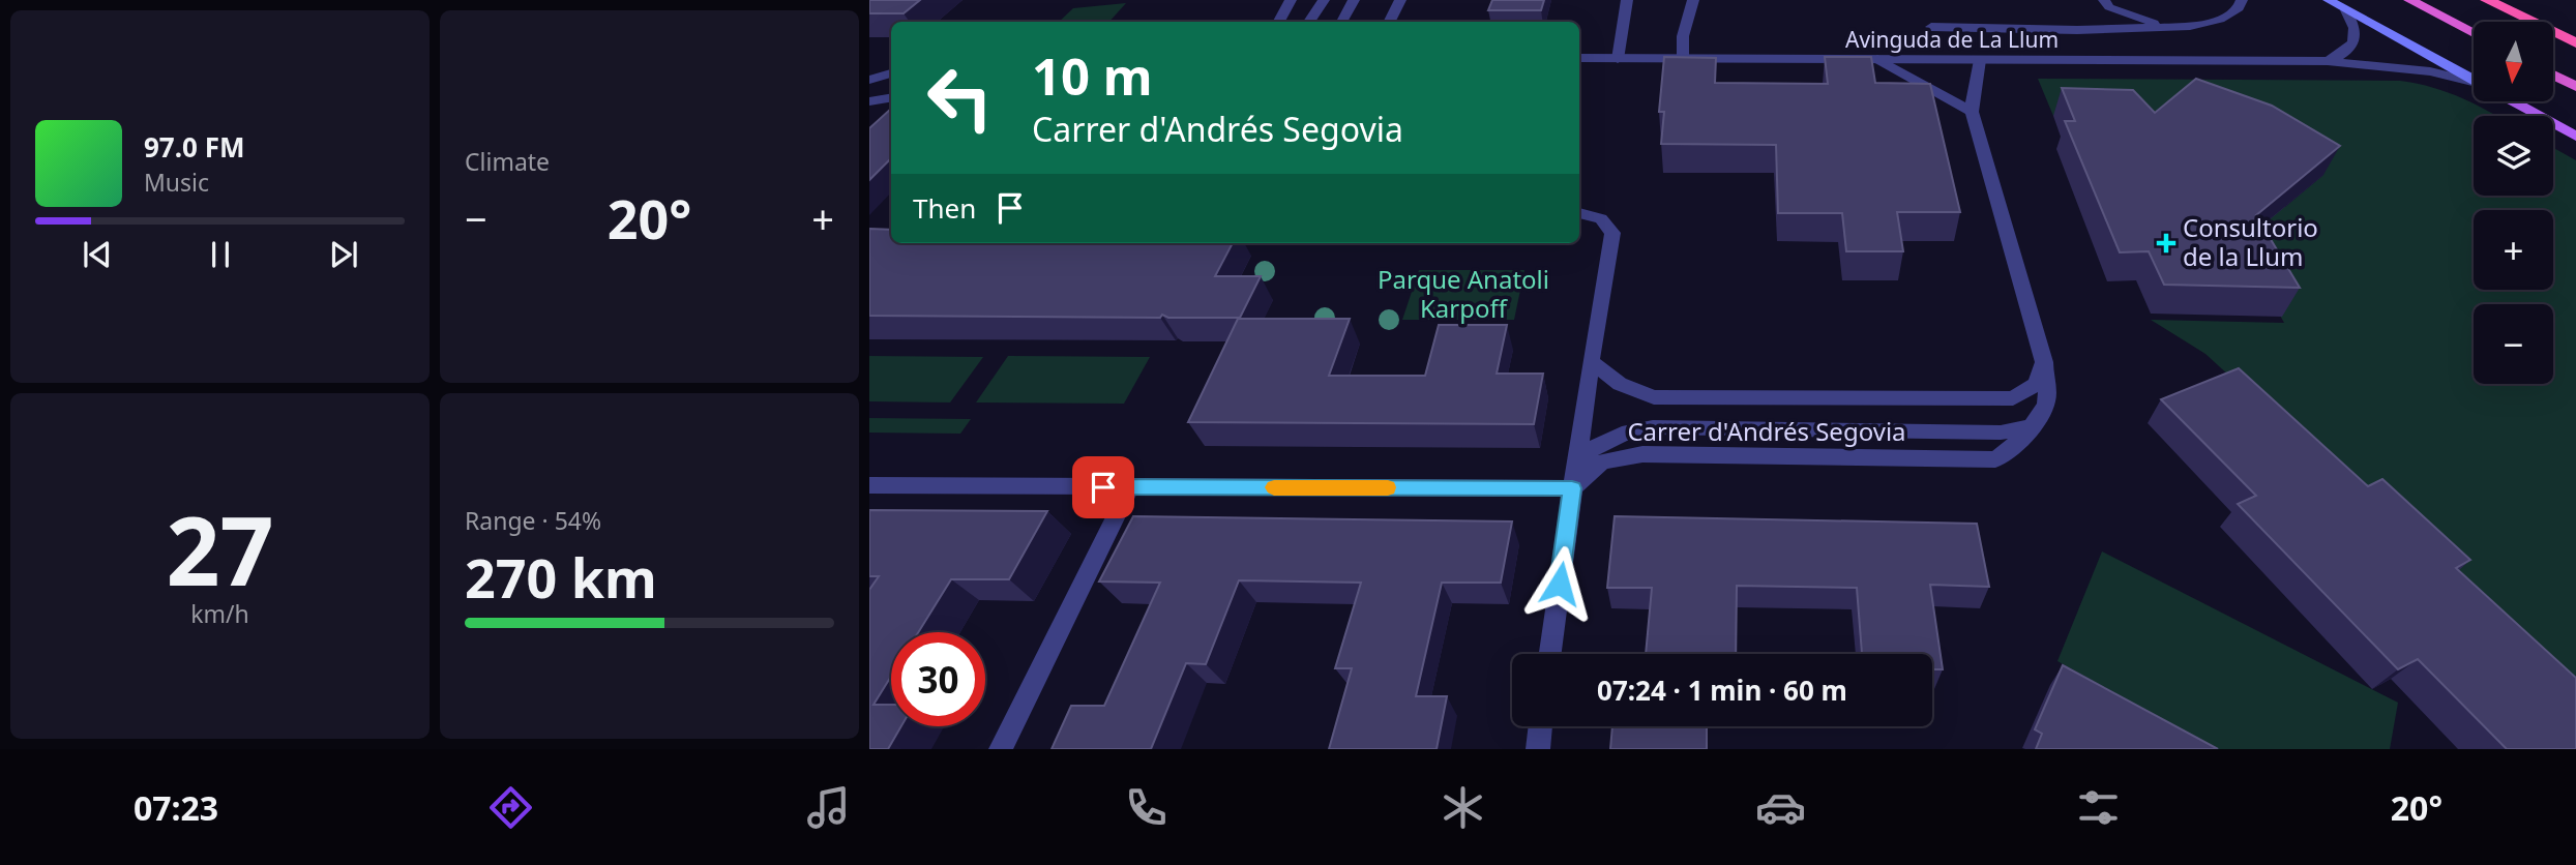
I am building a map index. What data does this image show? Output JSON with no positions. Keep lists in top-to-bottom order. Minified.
{"streets":{"street":["Avinguda de La Llum","Carrer d'Andrés Segovia"]},"parks":["Parque Anatoli Karpoff"],"places":{"health":["Consultorio de la Llum"]},"north":"bottom","page":{"tile":["Climate",["27","km/h"],["Range · 54%","270 km"]],"map_buttons":["+","−"],"turn":["10 m","Carrer d'Andrés Segovia"],"song":["97.0 FM","Music"],"then":"Then","heat":["−","20°","+"],"limit":"30","trip":"07:24 · 1 min · 60 m","tabs":["07:23","20°"]}}
